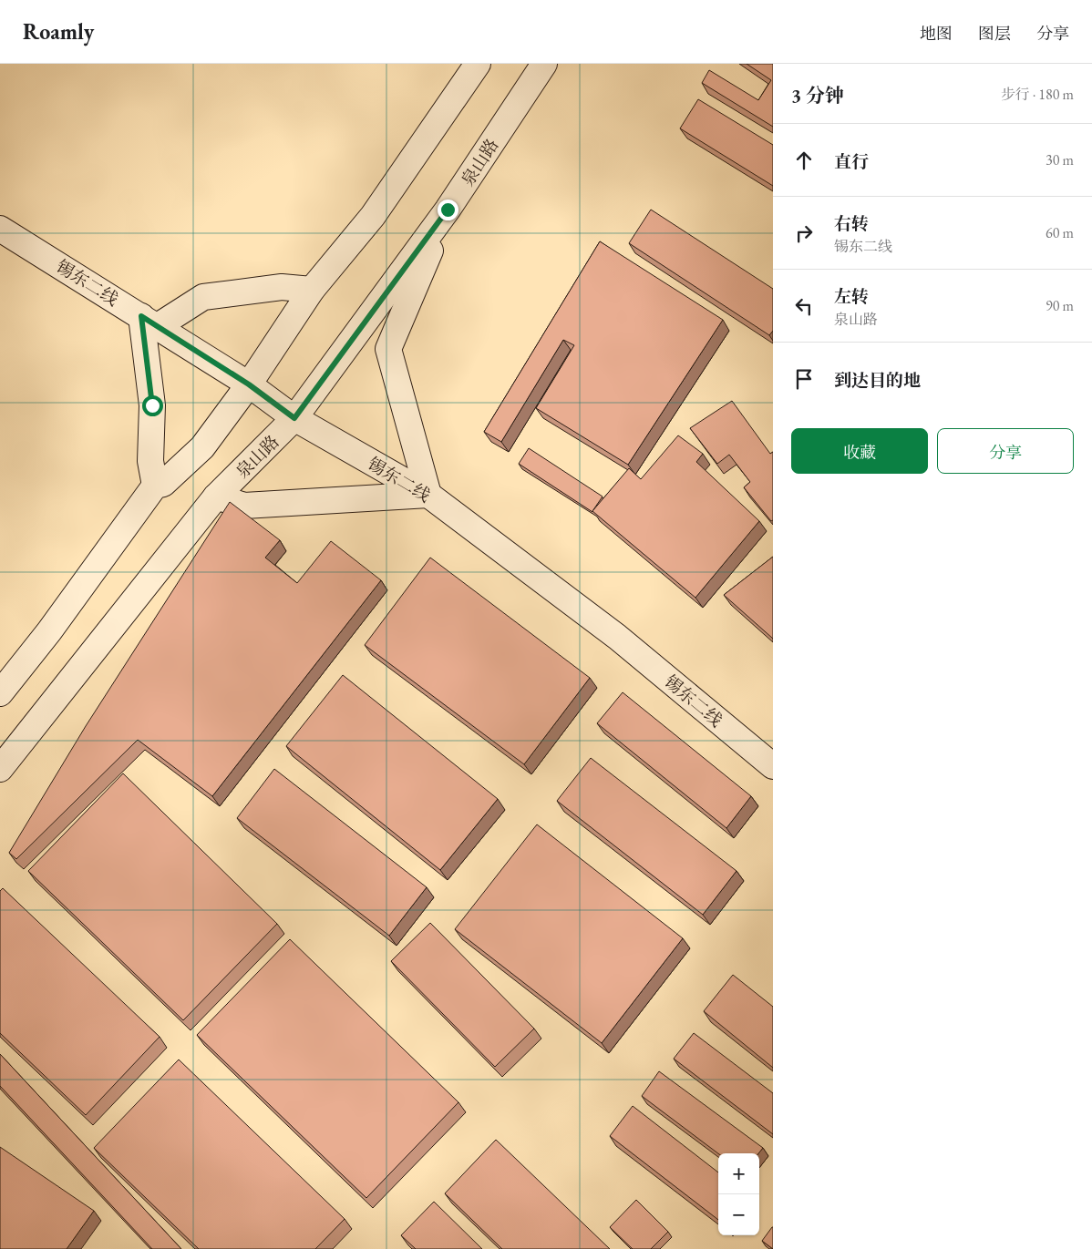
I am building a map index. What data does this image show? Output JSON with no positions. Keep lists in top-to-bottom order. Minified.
{"streets":{"main road":["泉山路","锡东二线"]},"crossings":[["泉山路","锡东二线"]],"page":{"header":"Roamly","nav":["地图","图层","分享"],"heading":["3 分钟","步行 · 180 m"],"list":[["直行","30 m"],["右转","锡东二线","60 m"],["左转","泉山路","90 m"],"到达目的地"],"buttons":["收藏","分享"],"map_buttons":["+","−"]}}
